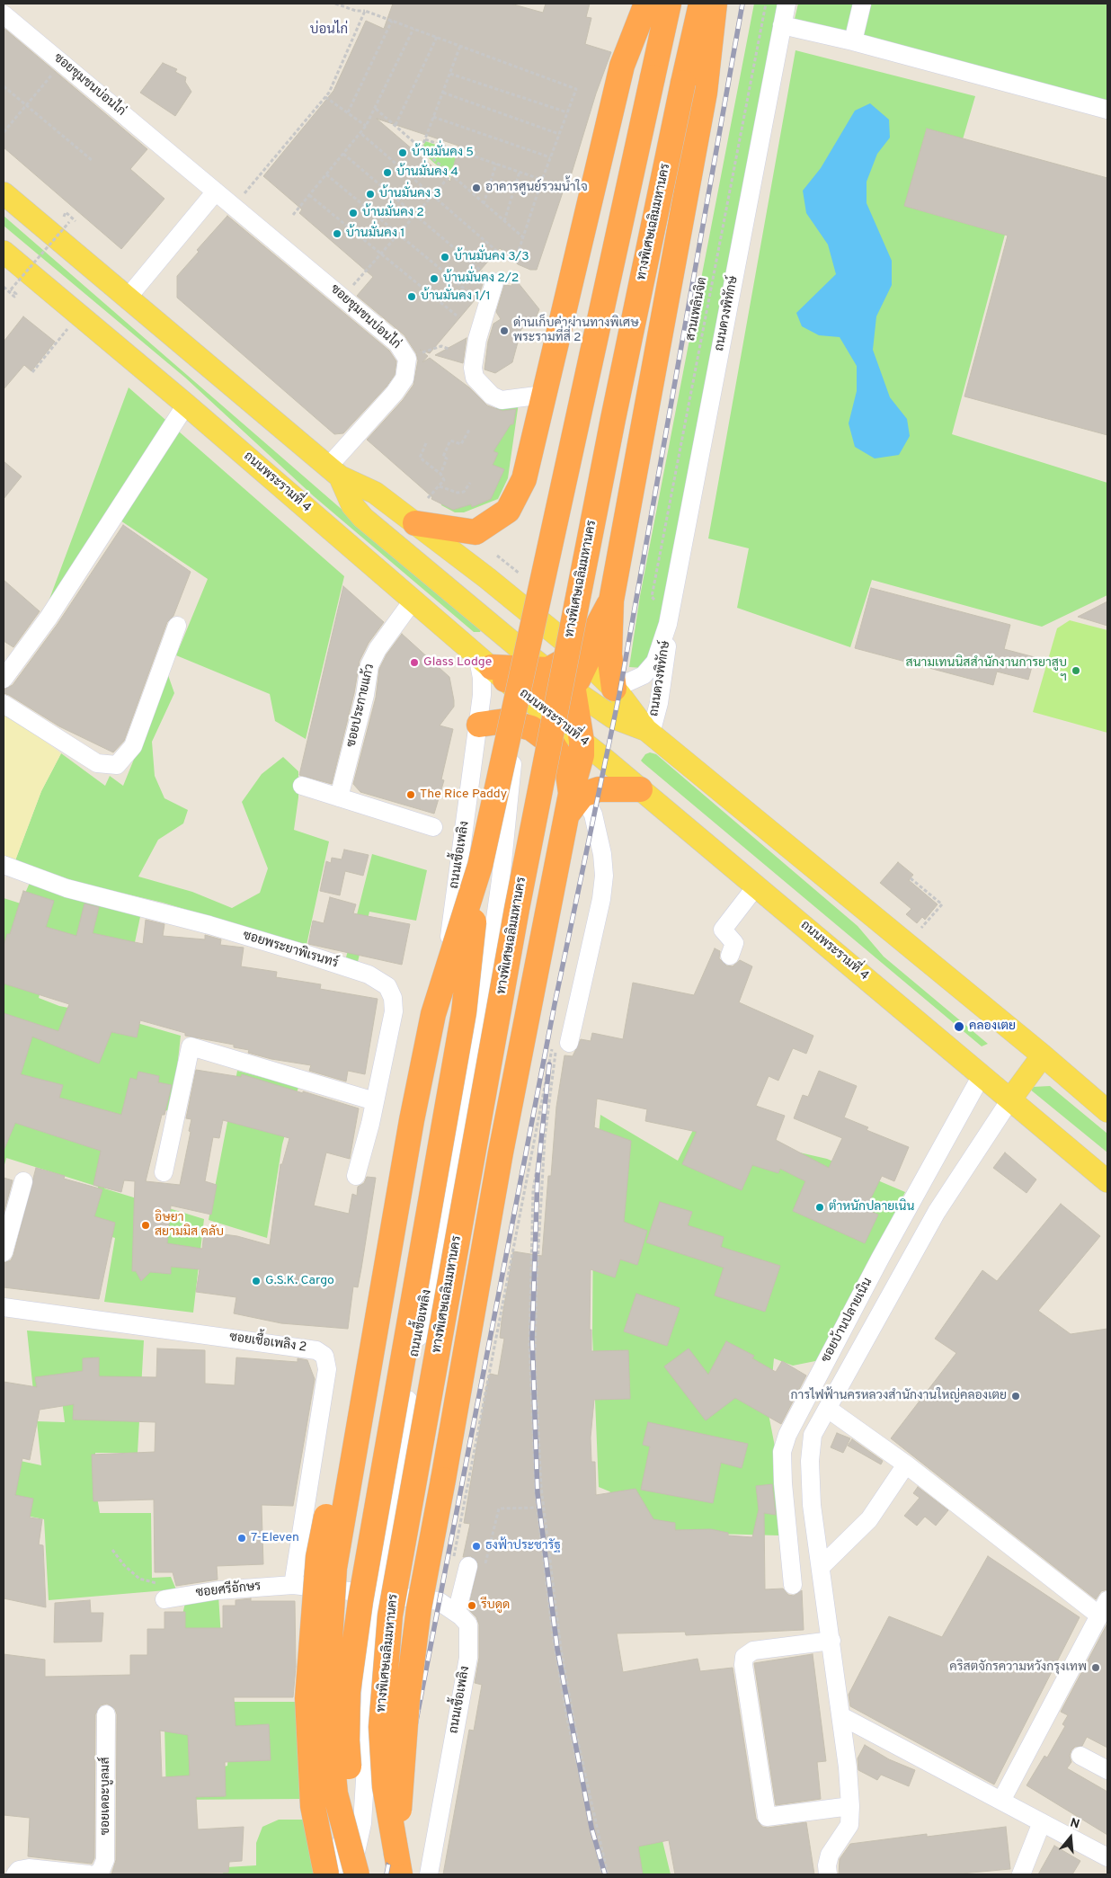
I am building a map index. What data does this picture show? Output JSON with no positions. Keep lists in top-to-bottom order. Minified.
{"streets":{"highway":["ทางพิเศษเฉลิมมหานคร"],"main road":["ถนนพระรามที่ 4"],"street":["ซอยชุมชนบ่อนไก่","ถนนดวงพิทักษ์","ซอยประกายแก้ว","ถนนเชื้อเพลิง","ซอยพระยาพิเรนทร์","ซอยบ้านปลายเนิน","ซอยเชื้อเพลิง 2","ซอยศรีอักษร","ซอยเดอะบูลมส์"],"path":["สวนเพลินจิต"]},"crossings":[["ซอยชุมชนบ่อนไก่","ถนนพระรามที่ 4"],["สวนเพลินจิต","ถนนดวงพิทักษ์"],["ถนนดวงพิทักษ์","ถนนพระรามที่ 4"],["ถนนพระรามที่ 4","ซอยประกายแก้ว"],["ถนนพระรามที่ 4","ถนนเชื้อเพลิง"],["ถนนพระรามที่ 4","ซอยบ้านปลายเนิน"],["ซอยเชื้อเพลิง 2","ซอยศรีอักษร"]],"districts":["บ่อนไก่"],"places":["บ้านมั่นคง 5","บ้านมั่นคง 4","อาคารศูนย์รวมน้ำใจ","บ้านมั่นคง 3","บ้านมั่นคง 2","บ้านมั่นคง 1","บ้านมั่นคง 3/3","บ้านมั่นคง 2/2","บ้านมั่นคง 1/1","ด่านเก็บค่าผ่านทางพิเศษ พระรามที่สี่ 2","Glass Lodge","สนามเทนนิสสำนักงานการยาสูบ ฯ","The Rice Paddy","คลองเตย","ตำหนักปลายเนิน","อิษยา สยามมิส คลับ","G.S.K. Cargo","การไฟฟ้านครหลวงสำนักงานใหญ่คลองเตย","7-Eleven","ธงฟ้าประชารัฐ","รีบดูด","คริสตจักรความหวังกรุงเทพ"],"north":"top"}
